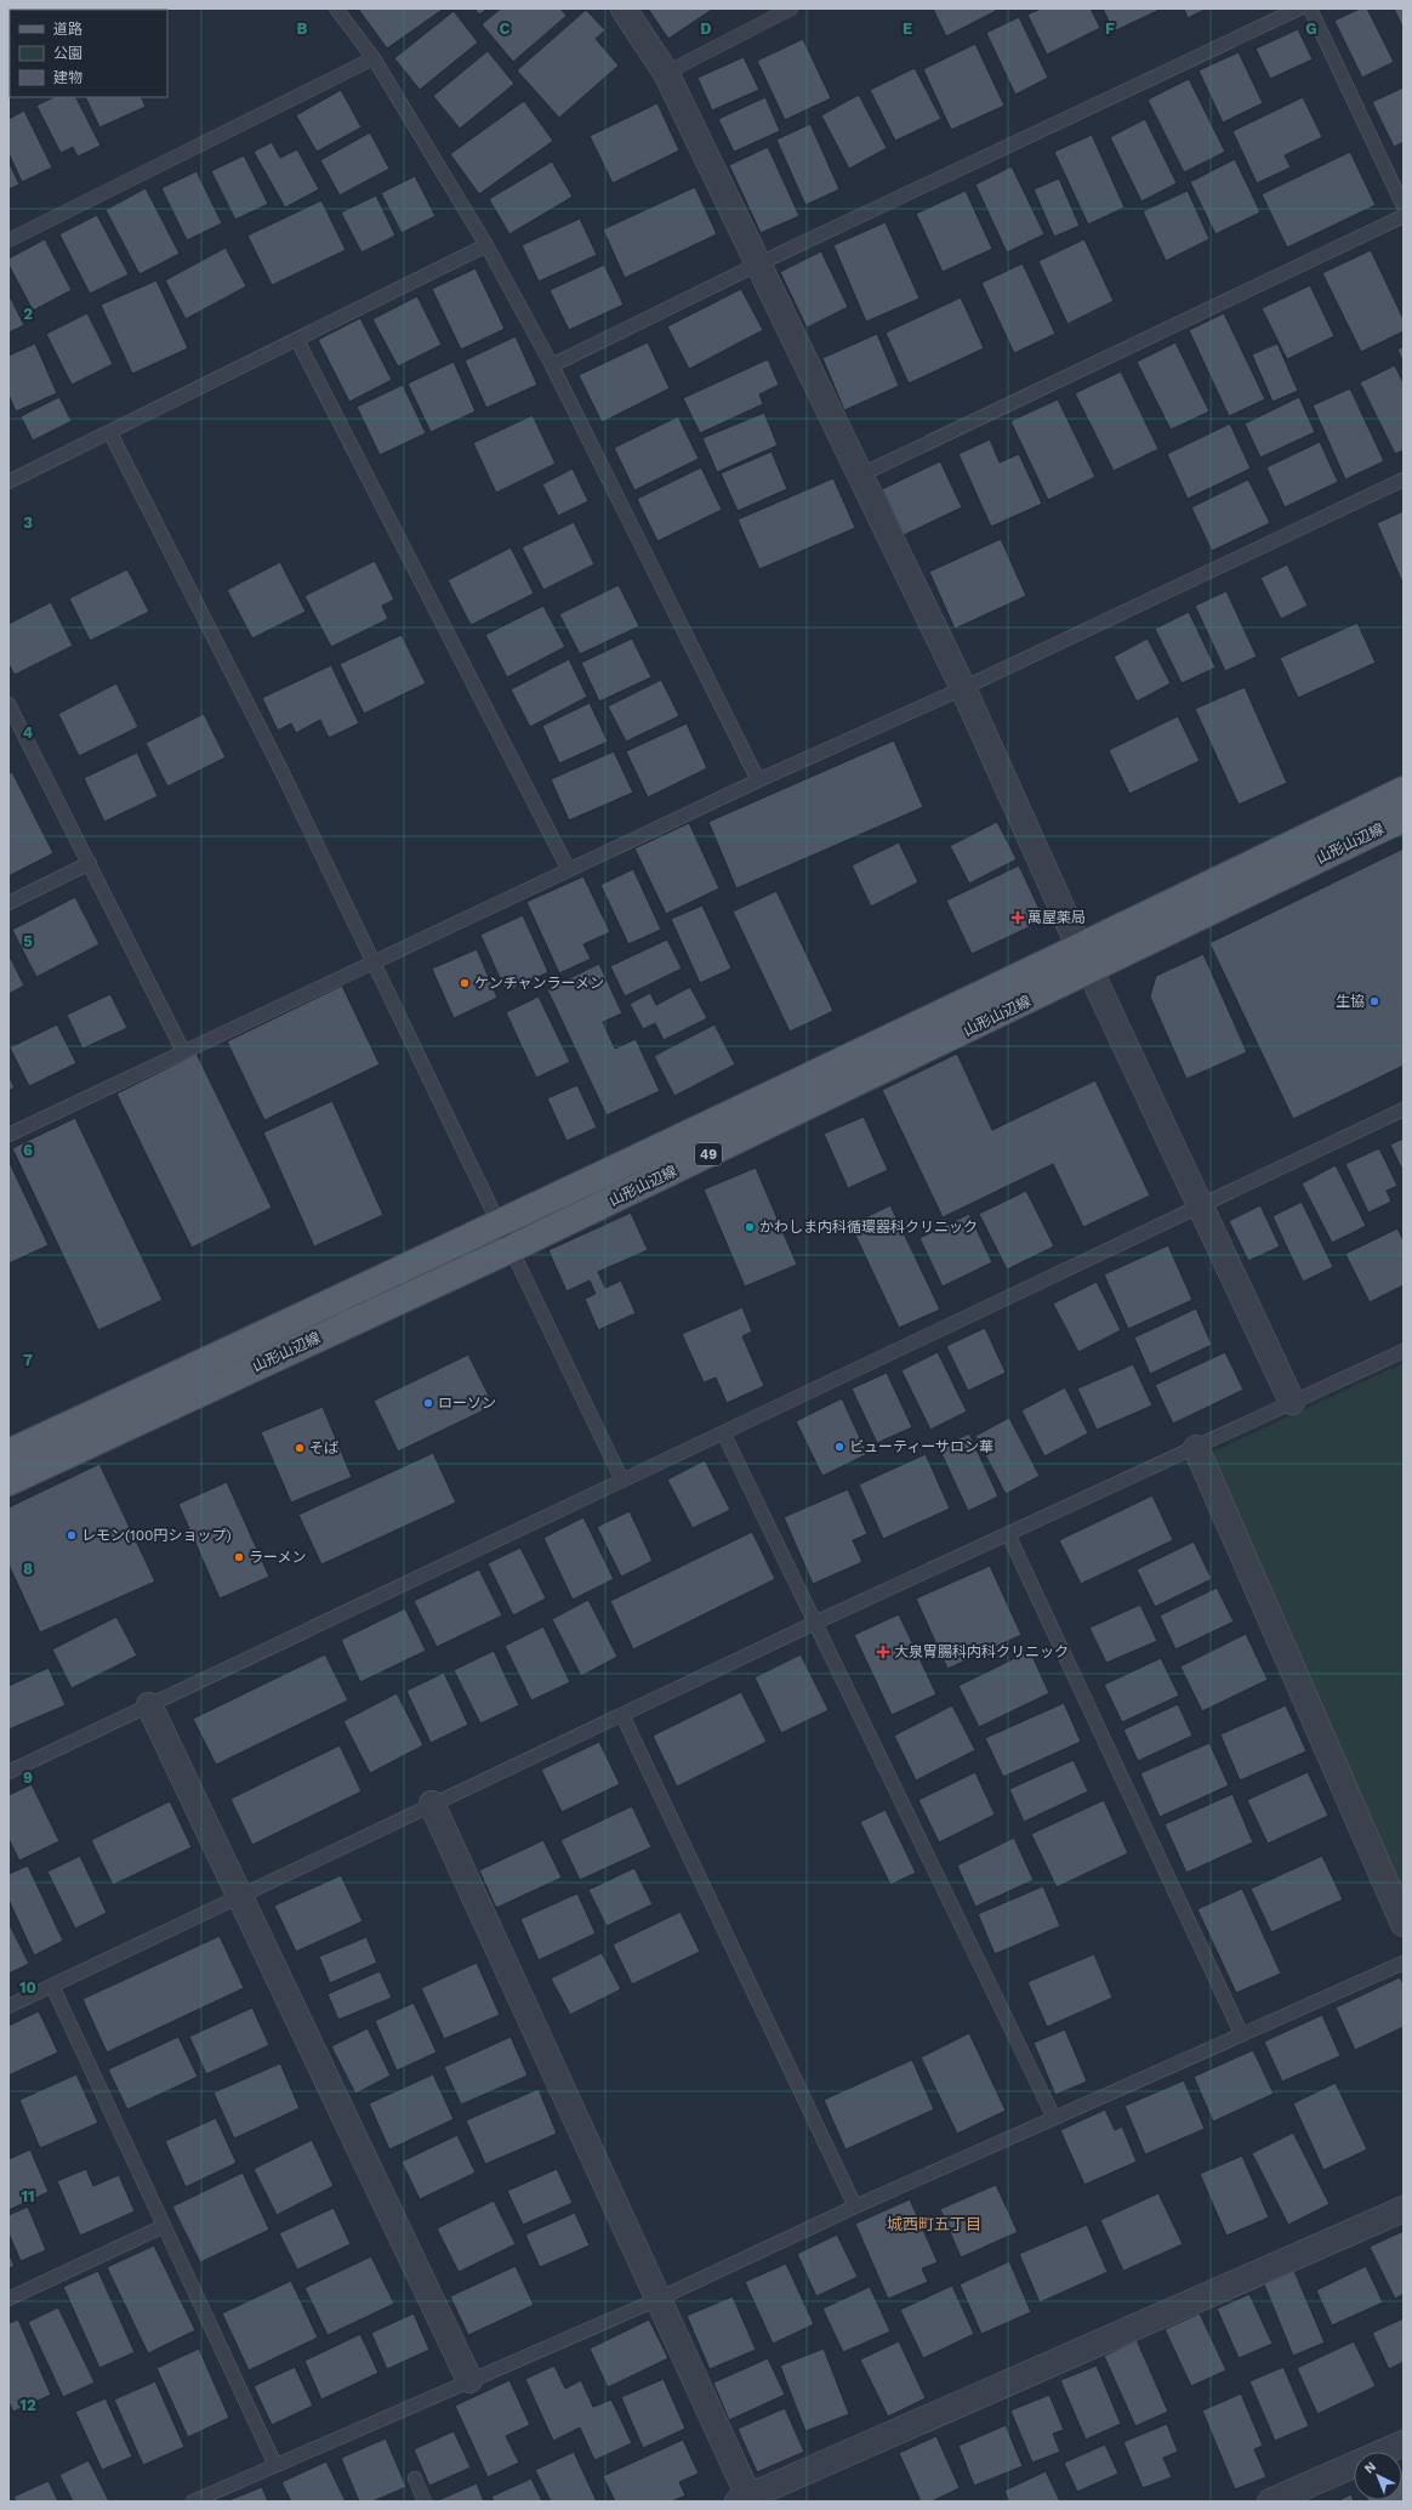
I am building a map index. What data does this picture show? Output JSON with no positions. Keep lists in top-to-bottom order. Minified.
{"streets":{"main road":["山形山辺線","49"]},"districts":["城西町五丁目"],"places":{"health":["萬屋薬局","大泉胃腸科内科クリニック"],"other":["ケンチャンラーメン","生協","かわしま内科循環器科クリニック","ローソン","ビューティーサロン華","そば","レモン(100円ショップ)","ラーメン"]},"legend":["道路","公園","建物"],"north":"top left","grid":{"columns":["B","C","D","E","F","G"],"rows":["2","3","4","5","6","7","8","9","10","11","12"]}}
